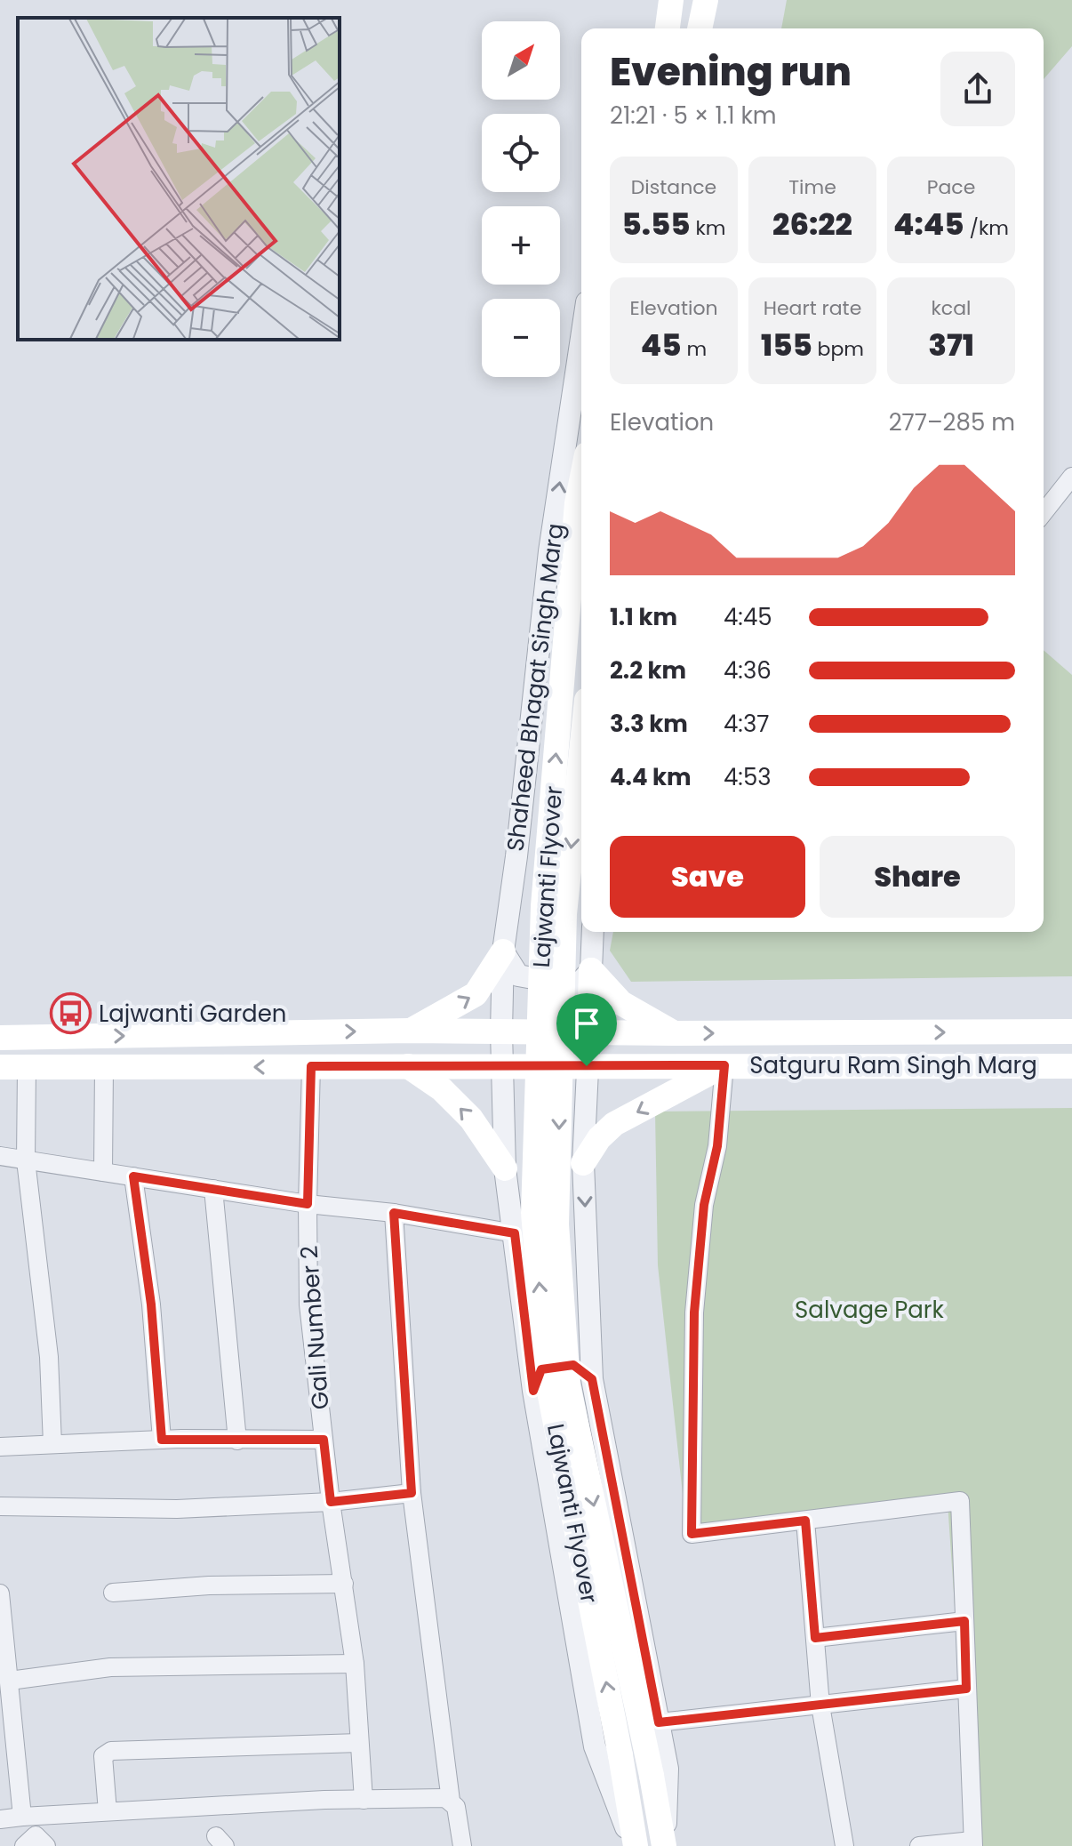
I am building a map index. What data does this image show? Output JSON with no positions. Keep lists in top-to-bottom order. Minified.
{"streets":{"main road":["Lajwanti Flyover","Satguru Ram Singh Marg"],"street":["Shaheed Bhagat Singh Marg","Gali Number 2"]},"crossings":[["Shaheed Bhagat Singh Marg","Satguru Ram Singh Marg"]],"one_way":["Shaheed Bhagat Singh Marg"],"parks":["Salvage Park"],"places":{"bus stop":["Lajwanti Garden"]},"north":"top right","page":{"map_buttons":["+","−"],"heading":["Evening run","21:21 · 5 × 1.1 km"],"stats":[["Distance","5.55 km"],["Time","26:22"],["Pace","4:45 /km"],["Elevation","45 m"],["Heart rate","155 bpm"],["kcal","371"]],"chart":["Elevation","277–285 m"],"list":[{"name":"1.1 km","note":"4:45"},{"name":"2.2 km","note":"4:36"},{"name":"3.3 km","note":"4:37"},{"name":"4.4 km","note":"4:53"}],"buttons":["Save","Share"]}}
